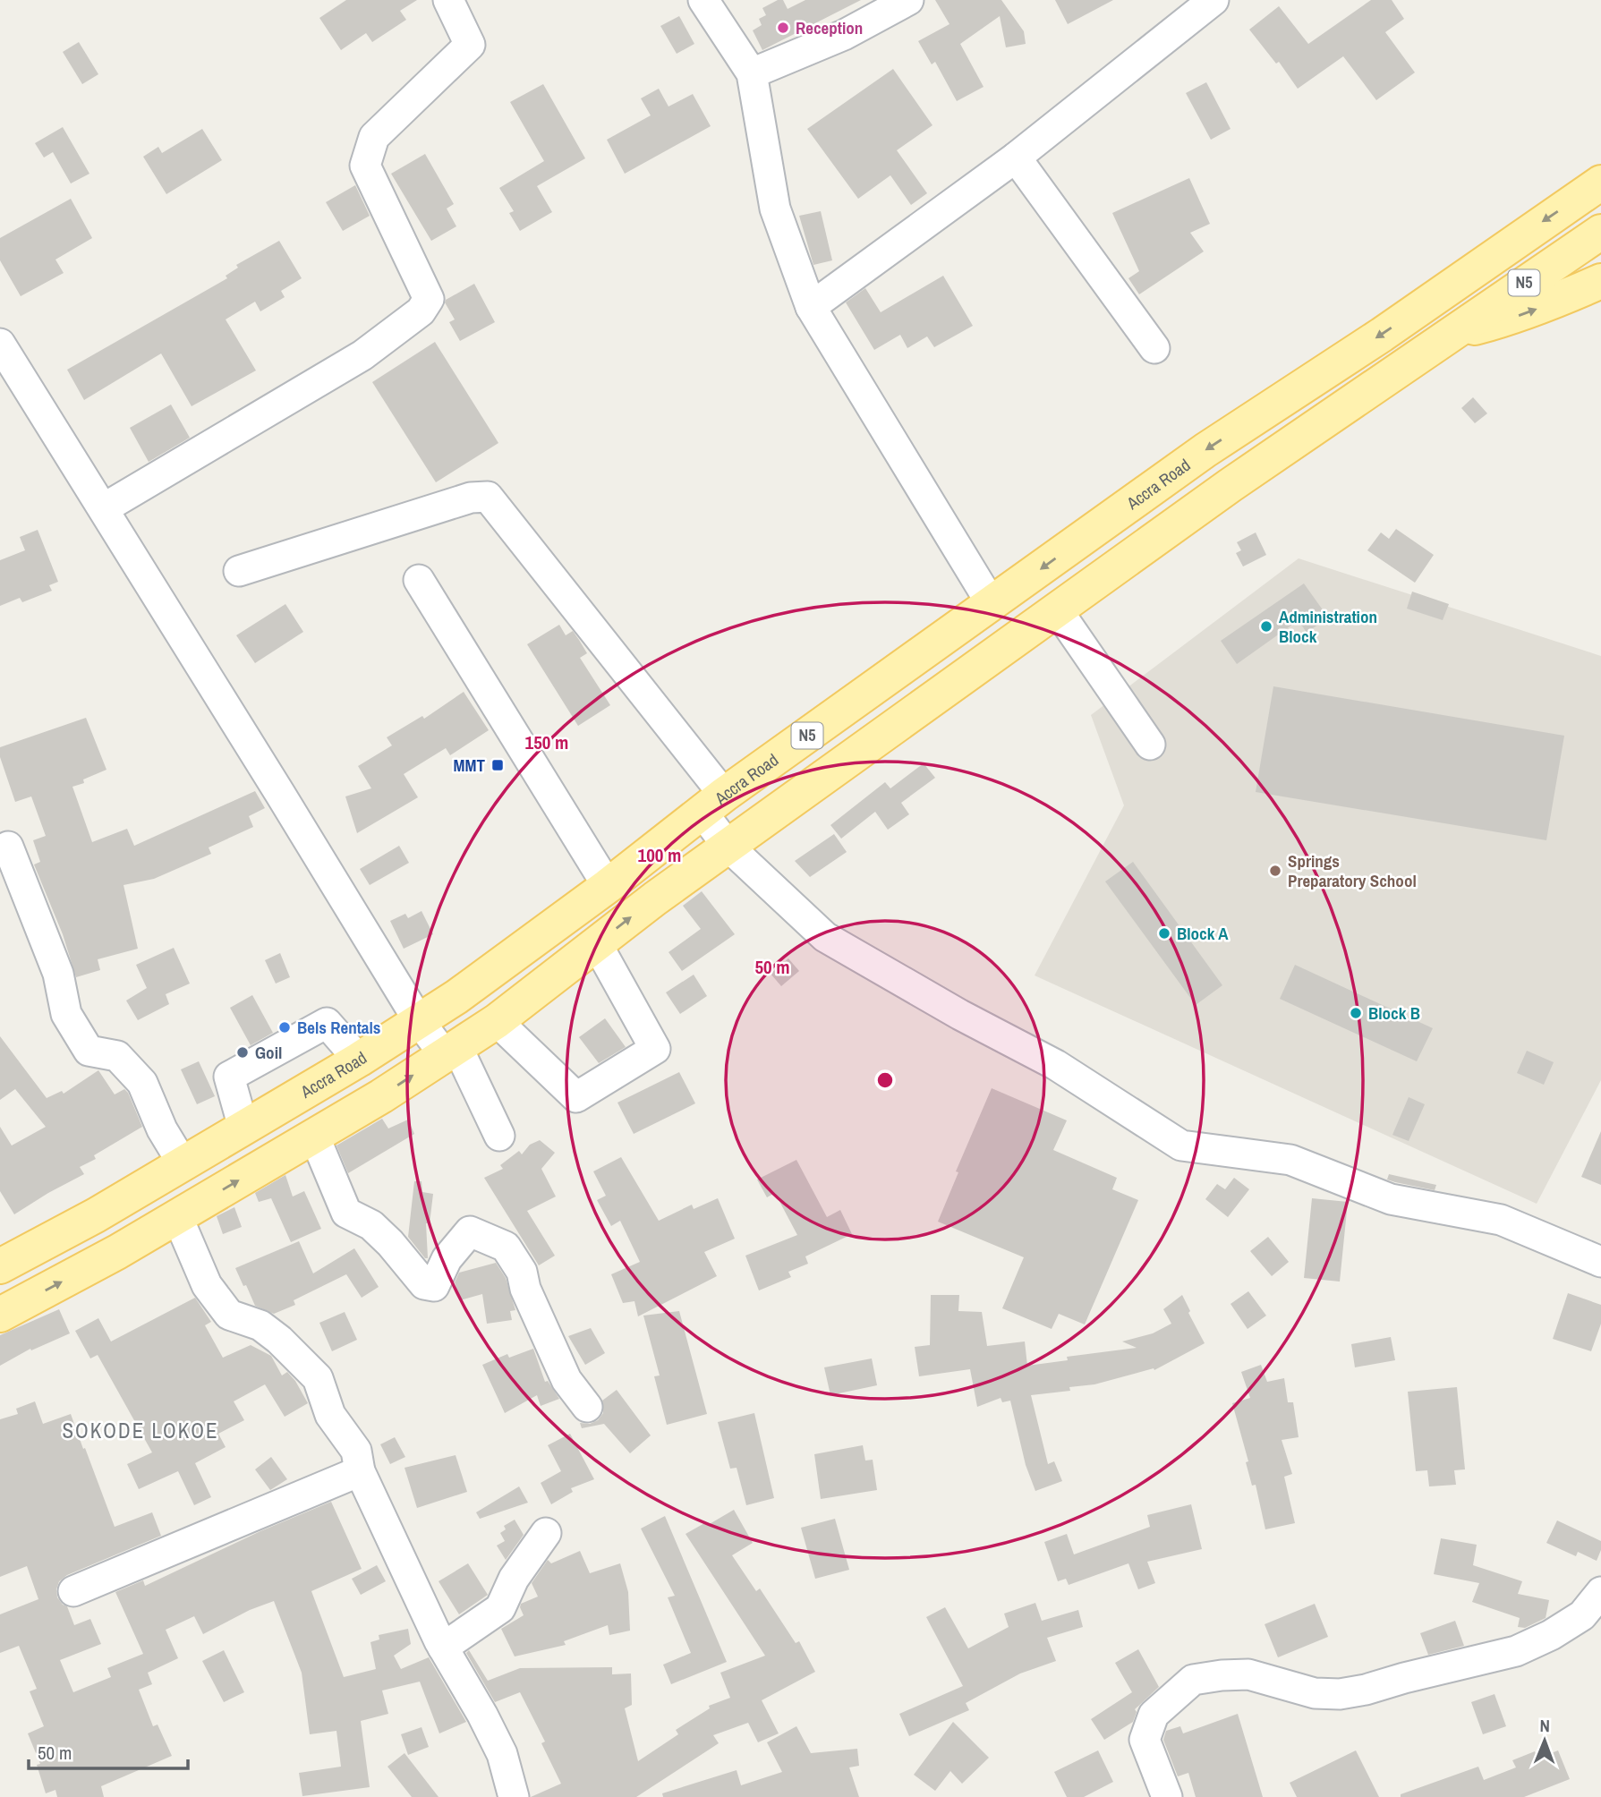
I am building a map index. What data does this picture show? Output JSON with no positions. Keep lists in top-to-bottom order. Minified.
{"streets":{"main road":["N5","Accra Road"]},"districts":["SOKODE LOKOE"],"places":{"other":["Reception","Administration Block","Springs Preparatory School","Block A","Block B","Bels Rentals","Goil"],"transit":["MMT"]},"scale_bar":"50 m","north":"top","rings":["150 m","100 m","50 m"]}
